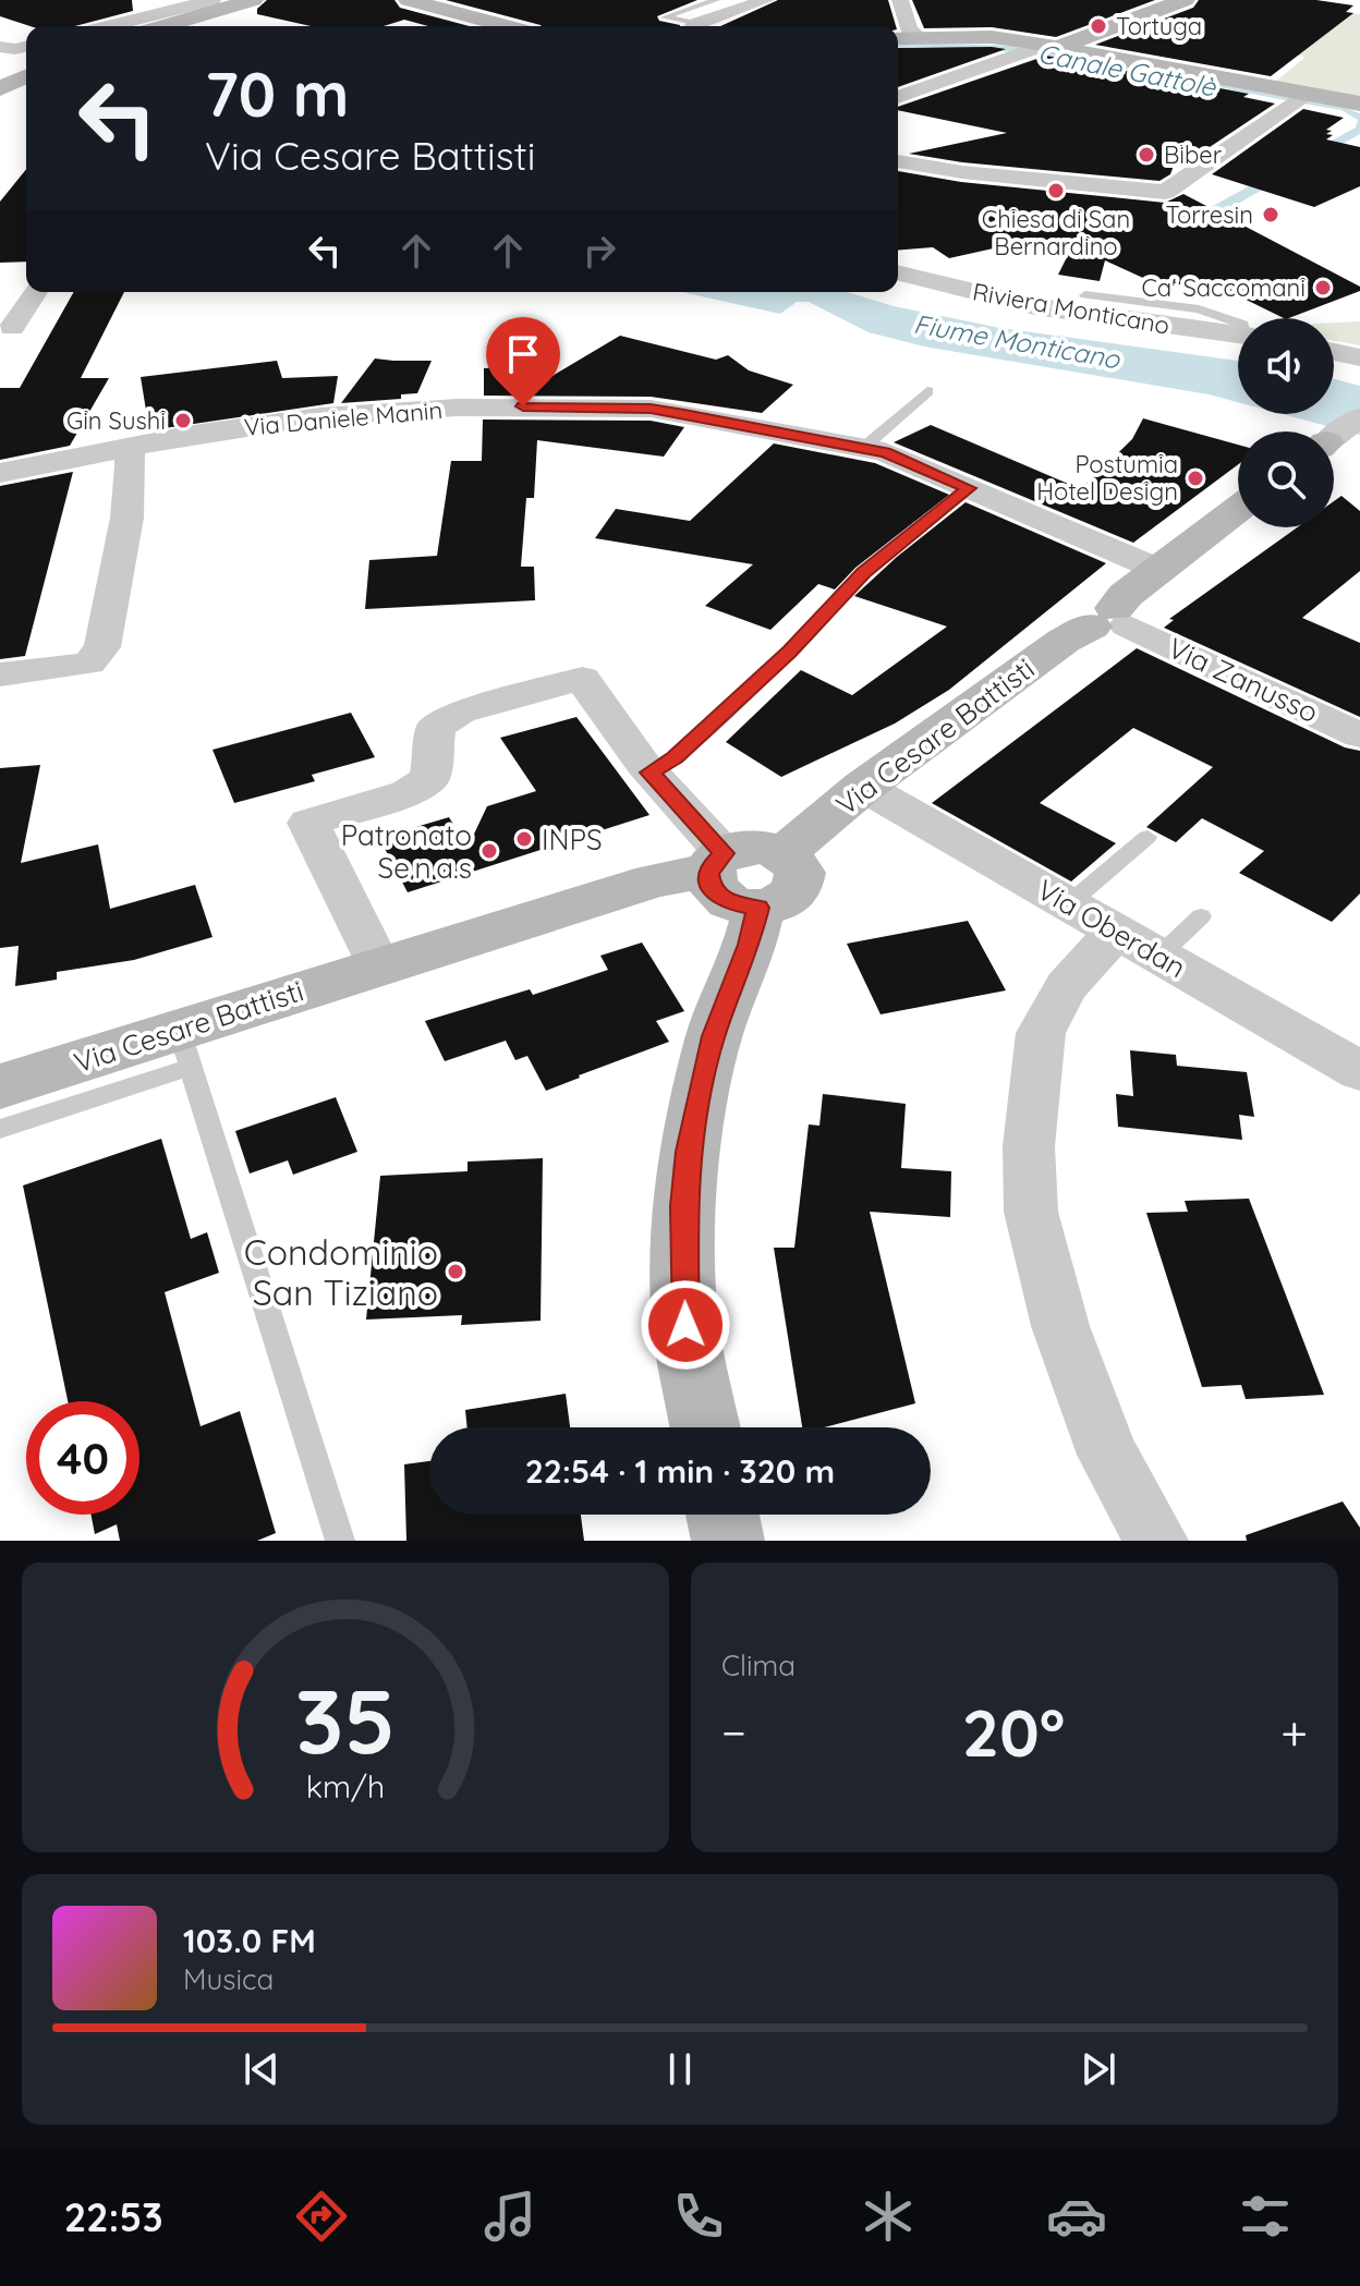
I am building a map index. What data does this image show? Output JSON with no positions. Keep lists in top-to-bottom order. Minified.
{"streets":{"street":["Riviera Monticano","Via Daniele Manin","Via Zanusso","Via Cesare Battisti","Via Oberdan"]},"crossings":[["Via Daniele Manin","Via Cesare Battisti"],["Via Zanusso","Via Cesare Battisti"],["Via Cesare Battisti","Via Oberdan"]],"water":["Canale Gattolè","Fiume Monticano"],"places":["Tortuga","Biber","Chiesa di San Bernardino","Torresin","Ca' Saccomani","Gin Sushi","Postumia Hotel Design","INPS","Patronato Se.n.a.s","Condominio San Tiziano"],"page":{"turn":["70 m","Via Cesare Battisti"],"limit":"40","trip":"22:54 · 1 min · 320 m","tile":"Clima","heat":["−","20°","+"],"song":["103.0 FM","Musica"],"tabs":"22:53","gauge":["35","km/h"]}}
